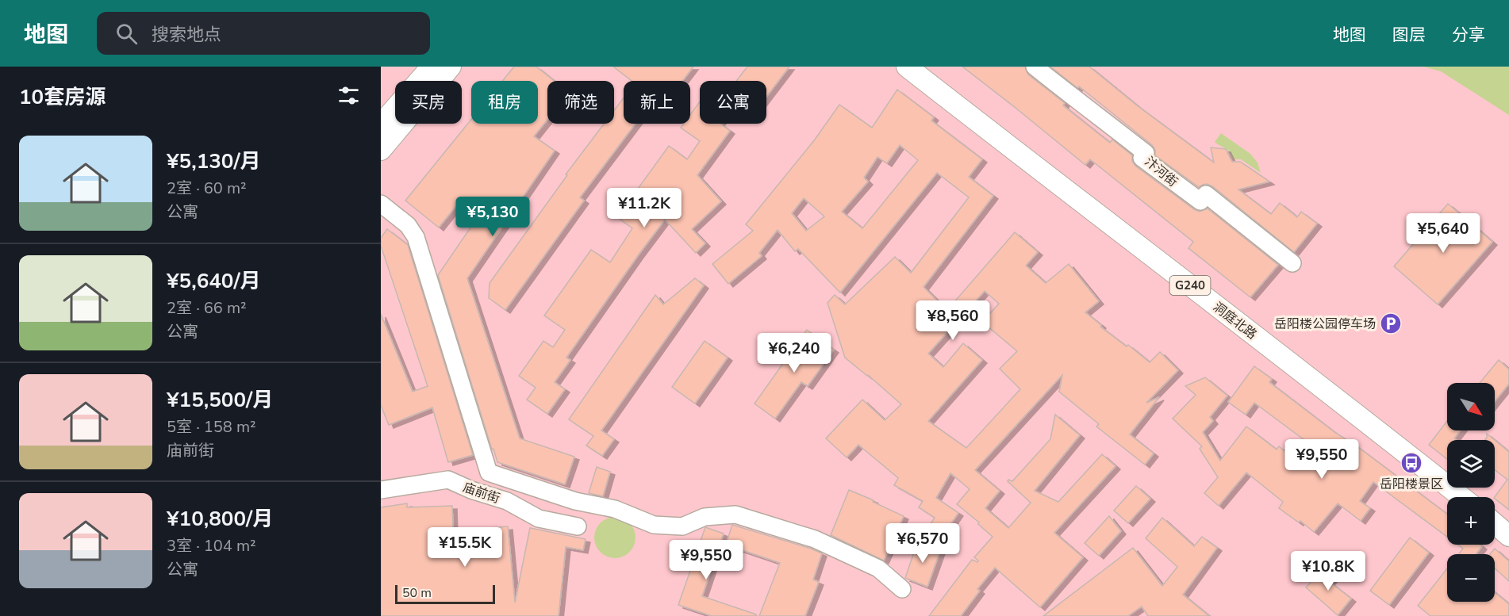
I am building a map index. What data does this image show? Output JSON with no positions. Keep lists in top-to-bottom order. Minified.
{"streets":{"main road":["G240","洞庭北路"],"street":["汴河街","庙前街"]},"places":{"parking":["岳阳楼公园停车场"],"bus stop":["岳阳楼景区"]},"scale_bar":"50 m","north":"bottom right","page":{"header":"地图","search":"搜索地点","nav":["地图","图层","分享"],"heading":"10套房源","chip":["买房","租房","筛选","新上","公寓"],"list":[{"name":"¥5,130/月","note":"2室 · 60 m² · 公寓"},{"name":"¥5,640/月","note":"2室 · 66 m² · 公寓"},{"name":"¥15,500/月","note":"5室 · 158 m² · 庙前街"},{"name":"¥10,800/月","note":"3室 · 104 m² · 公寓"}],"price":["¥11.2K","¥5,130","¥5,640","¥8,560","¥6,240","¥9,550","¥6,570","¥15.5K","¥9,550","¥10.8K"],"map_buttons":["+","−"],"scale":"50 m"}}
